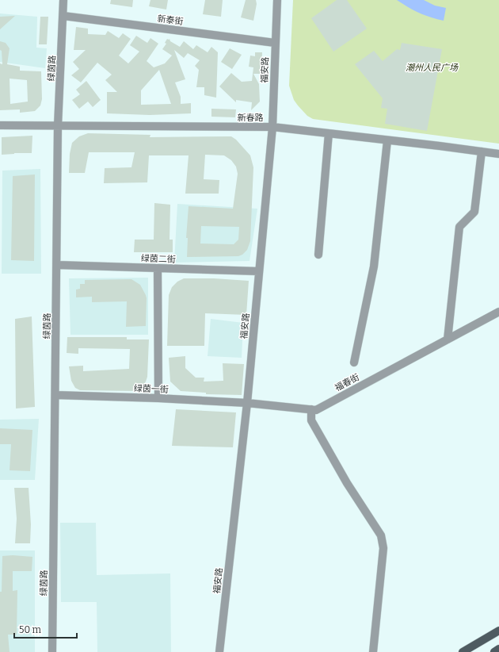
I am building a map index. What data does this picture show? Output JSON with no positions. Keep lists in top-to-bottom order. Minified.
{"streets":{"street":["新泰街","绿茵路","福安路","新春路","绿茵二街","福春街","绿茵一街"]},"crossings":[["新泰街","绿茵路"],["新泰街","福安路"],["绿茵路","新春路"],["绿茵路","绿茵二街"],["绿茵路","绿茵一街"],["福安路","新春路"],["福安路","绿茵二街"],["福安路","福春街"],["福安路","绿茵一街"],["福春街","绿茵一街"]],"parks":["潮州人民广场"],"scale_bar":"50 m"}
